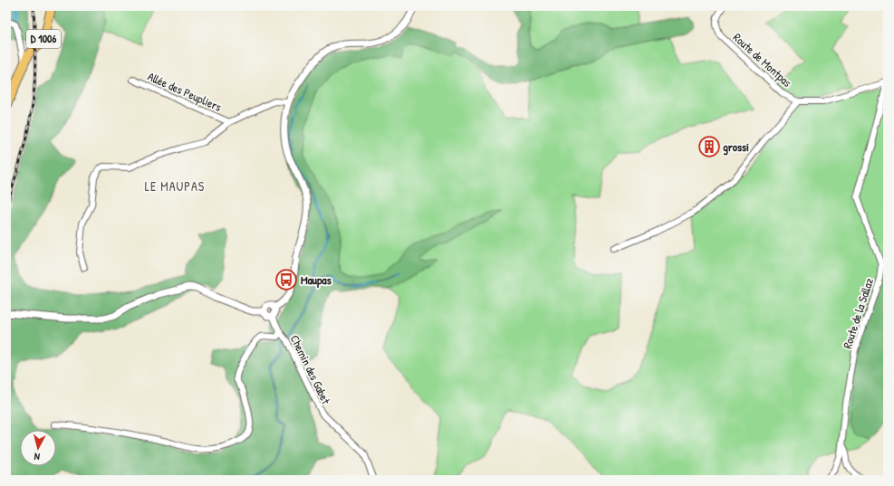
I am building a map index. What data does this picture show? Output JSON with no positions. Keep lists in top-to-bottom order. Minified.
{"streets":{"main road":["D 1006"],"street":["Route de Montpas","Allée des Peupliers","Route de la Sallaz","Chemin des Gabet"]},"crossings":[["Route de Montpas","Route de la Sallaz"]],"districts":["LE MAUPAS"],"places":{"building":["grossi"],"bus stop":["Maupas"]},"north":"bottom"}
